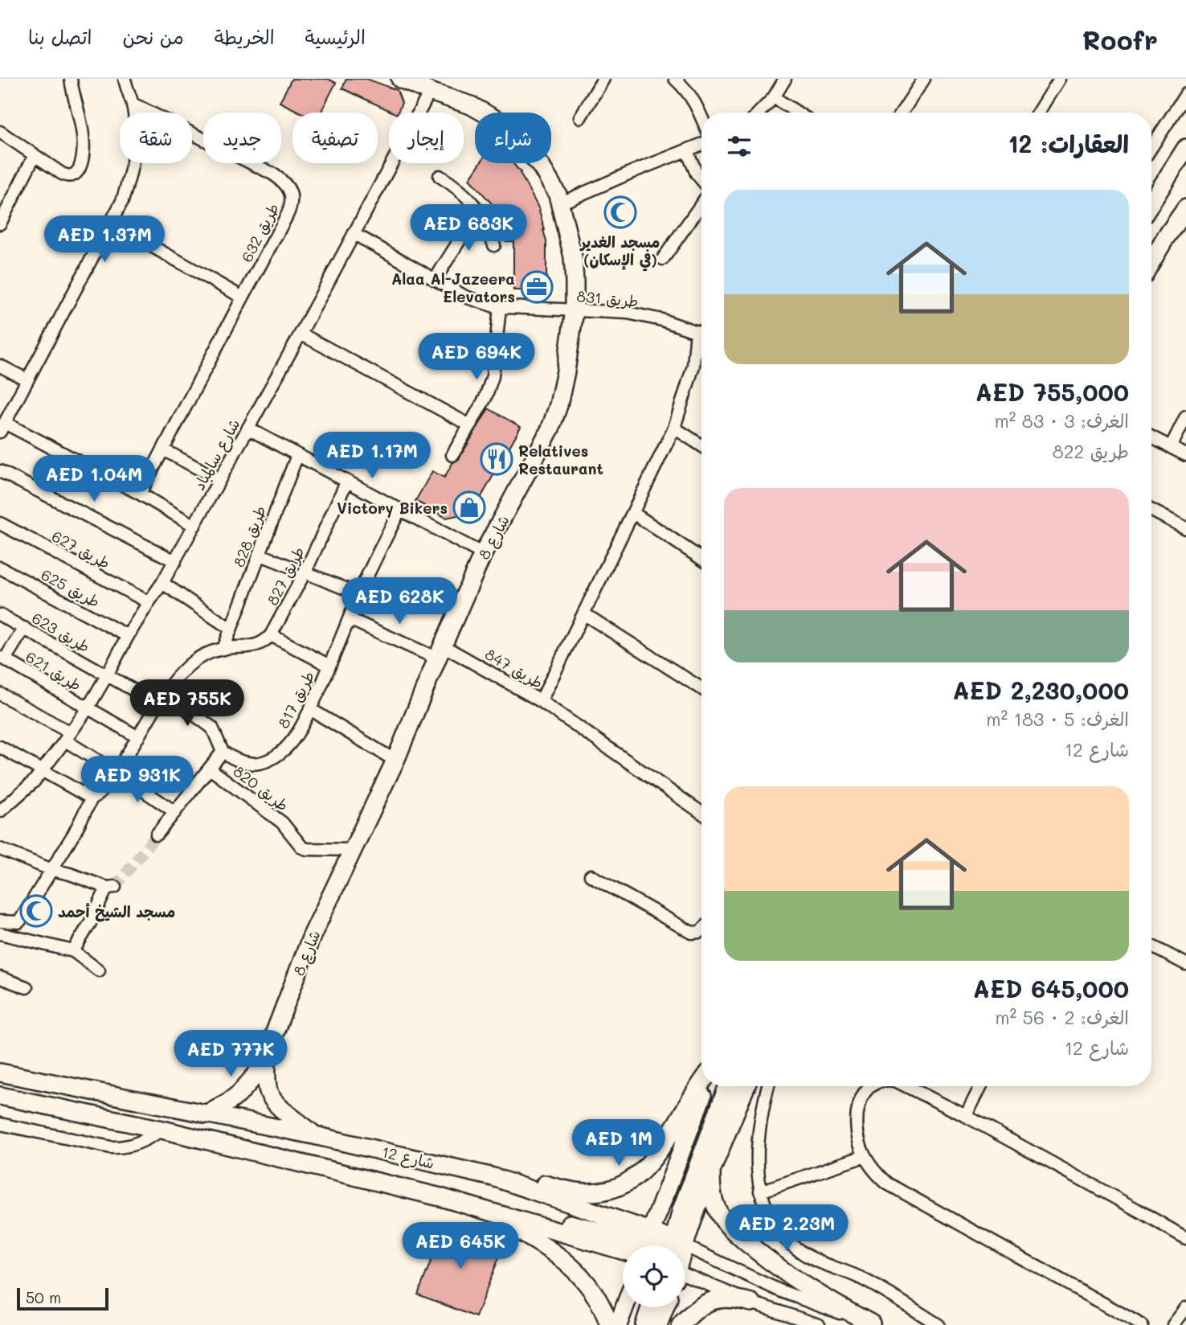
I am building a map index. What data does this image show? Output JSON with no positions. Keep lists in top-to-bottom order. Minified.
{"streets":{"street":["طريق 632","طريق 831","شارع سالمباد","طريق 828","شارع 8","طريق 627","طريق 827","طريق 625","طريق 623","طريق 847","طريق 621","طريق 817","طريق 820","شارع 12"]},"crossings":[["طريق 831","شارع سالمباد"],["طريق 831","شارع 8"],["شارع سالمباد","شارع 8"],["شارع سالمباد","طريق 627"],["شارع سالمباد","طريق 625"],["شارع سالمباد","طريق 623"],["شارع سالمباد","طريق 621"],["شارع 8","طريق 847"],["شارع 8","طريق 820"],["شارع 8","شارع 12"],["طريق 623","طريق 621"],["طريق 623","طريق 817"],["طريق 847","طريق 817"]],"places":{"mosque":["مسجد الغدير (في الإسكان)","مسجد الشيخ أحمد"],"office":["Alaa Al-Jazeera Elevators"],"restaurant":["Relatives Restaurant"],"shop":["Victory Bikers"]},"scale_bar":"50 m","page":{"header":"Roofr","nav":["الرئيسية","الخريطة","من نحن","اتصل بنا"],"chip":["شراء","إيجار","تصفية","جديد","شقة"],"heading":"العقارات: 12","list":[{"name":"AED 755,000","note":"الغرف: 3 · 83 m² · طريق 822"},{"name":"AED 2,230,000","note":"الغرف: 5 · 183 m² · شارع 12"},{"name":"AED 645,000","note":"الغرف: 2 · 56 m² · شارع 12"}],"price":["AED 683K","AED 1.37M","AED 694K","AED 1.17M","AED 1.04M","AED 628K","AED 755K","AED 931K","AED 777K","AED 1M","AED 2.23M","AED 645K"],"scale":"50 m"}}
